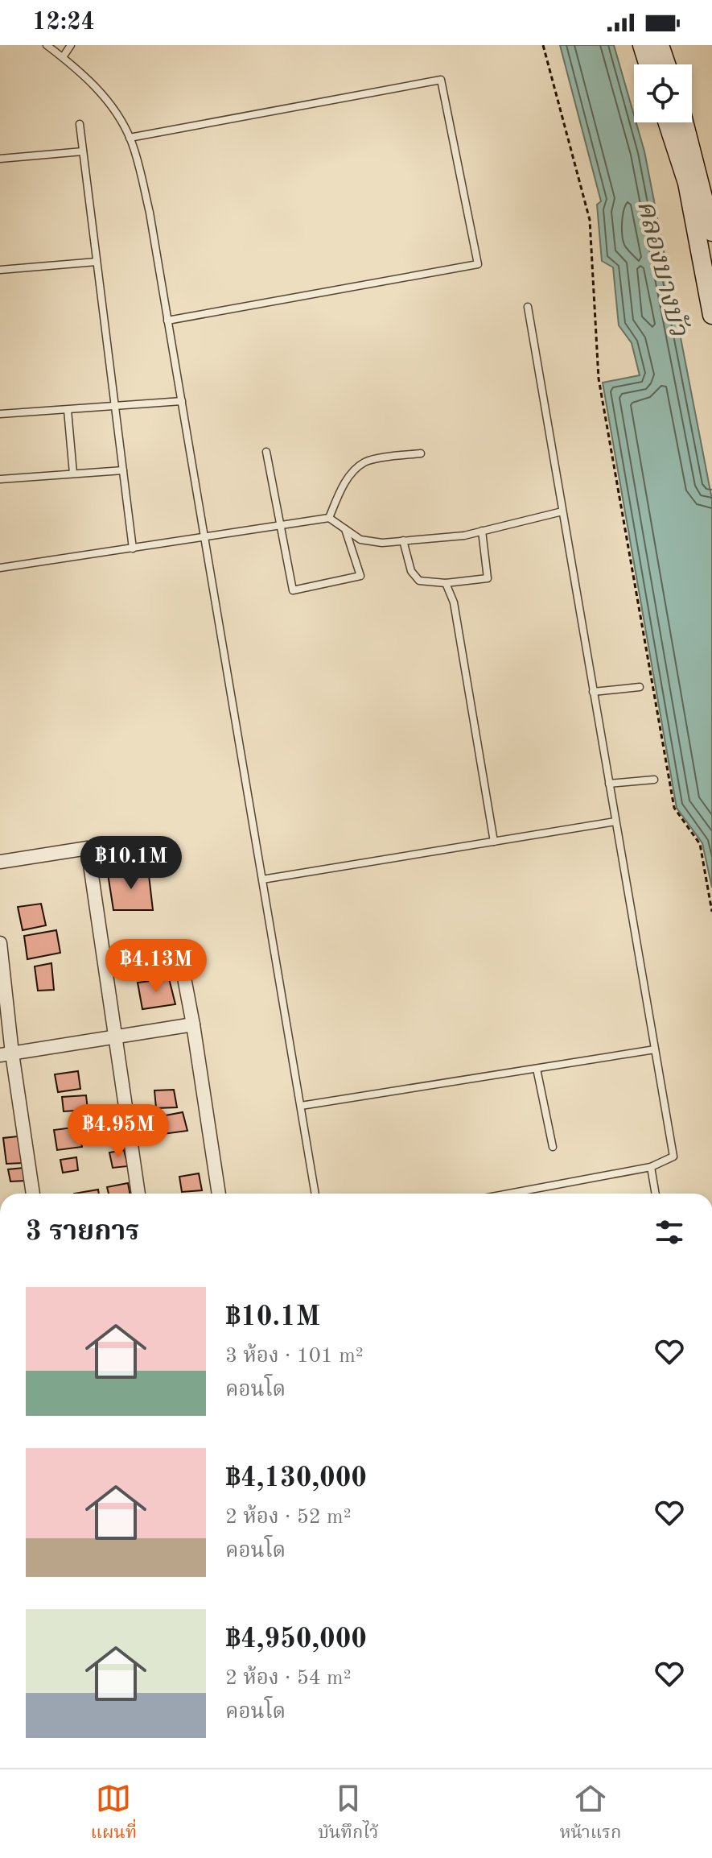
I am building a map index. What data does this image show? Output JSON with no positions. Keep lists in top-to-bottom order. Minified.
{"water":["คลองบางบัว"],"page":{"status":"12:24","price":["฿10.1M","฿4.13M","฿4.95M"],"heading":"3 รายการ","list":[{"name":"฿10.1M","note":"3 ห้อง · 101 m² · คอนโด"},{"name":"฿4,130,000","note":"2 ห้อง · 52 m² · คอนโด"},{"name":"฿4,950,000","note":"2 ห้อง · 54 m² · คอนโด"}],"tabs":["แผนที่","บันทึกไว้","หน้าแรก"]}}
